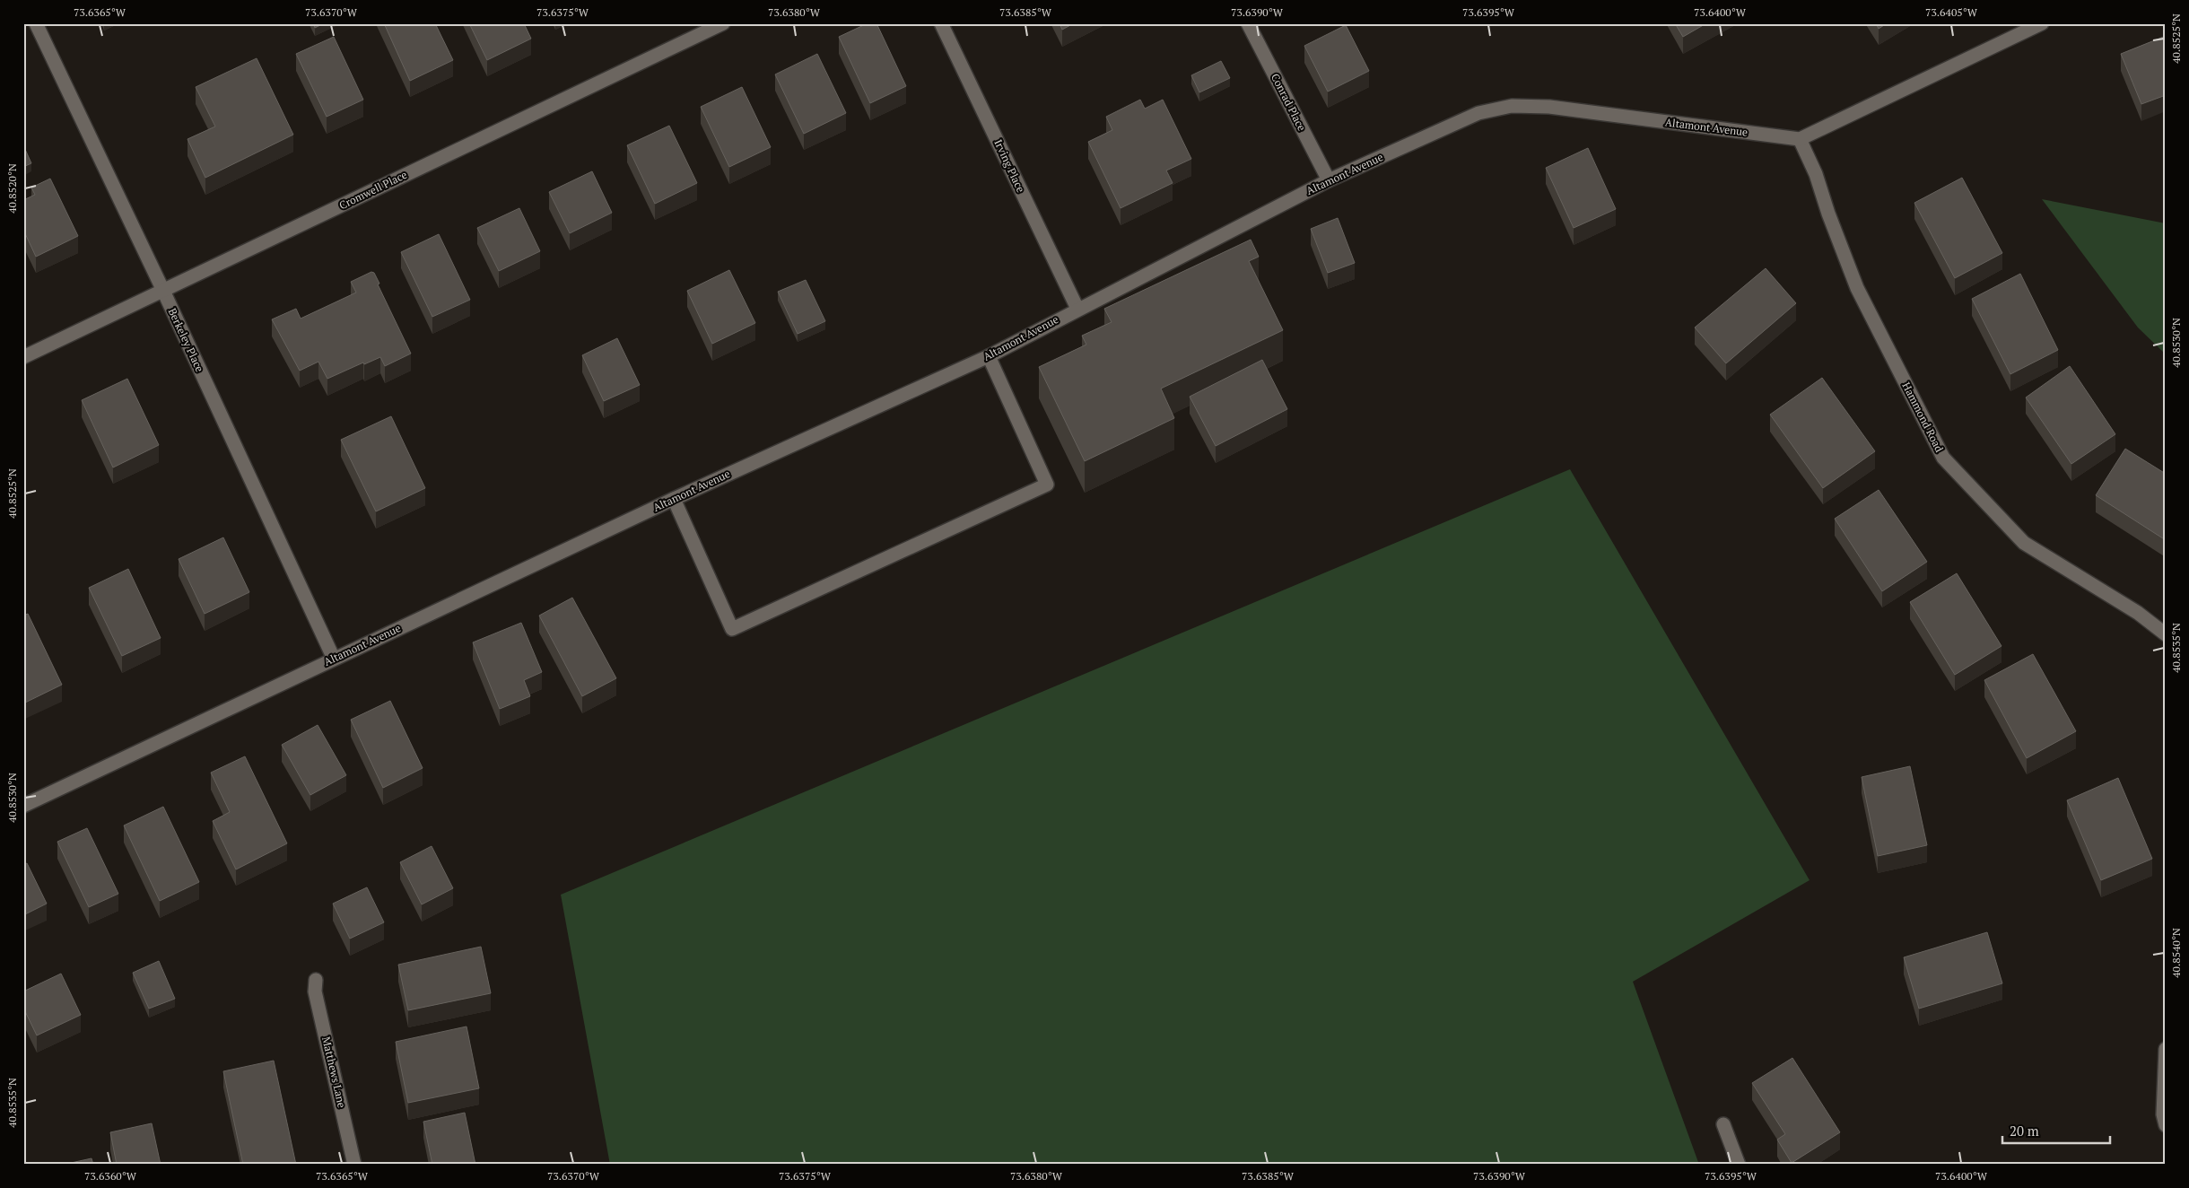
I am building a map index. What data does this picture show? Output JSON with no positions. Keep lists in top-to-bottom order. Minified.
{"streets":{"street":["Conrad Place","Altamont Avenue","Irving Place","Cromwell Place","Berkeley Place","Hammond Road","Matthews Lane"]},"crossings":[["Conrad Place","Altamont Avenue"],["Altamont Avenue","Irving Place"],["Altamont Avenue","Berkeley Place"],["Altamont Avenue","Hammond Road"],["Cromwell Place","Berkeley Place"]],"scale_bar":"20 m","coordinates":["73.6365°W","73.6370°W","73.6375°W","73.6380°W","73.6385°W","73.6390°W","73.6395°W","73.6400°W","73.6405°W","40.8525°N","40.8520°N","40.8530°N","40.8535°N","40.8540°N","73.6360°W"]}
